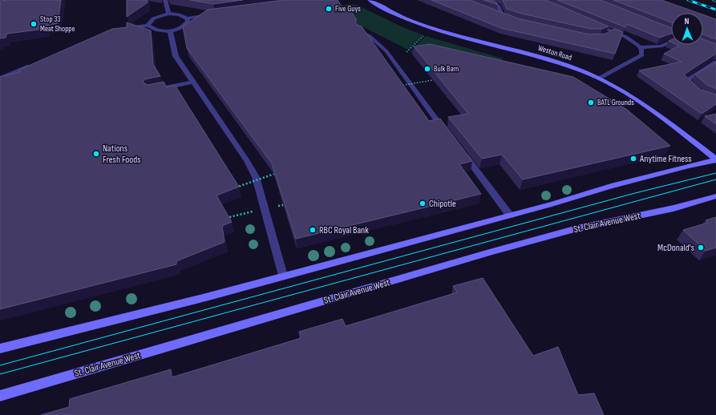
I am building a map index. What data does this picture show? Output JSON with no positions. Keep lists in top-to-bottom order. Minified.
{"streets":{"main road":["Weston Road","St. Clair Avenue West"]},"places":["Five Guys","Stop 33 Meat Shoppe","Bulk Barn","BATL Grounds","Nations Fresh Foods","Anytime Fitness","Chipotle","RBC Royal Bank","McDonald's"],"north":"top"}
